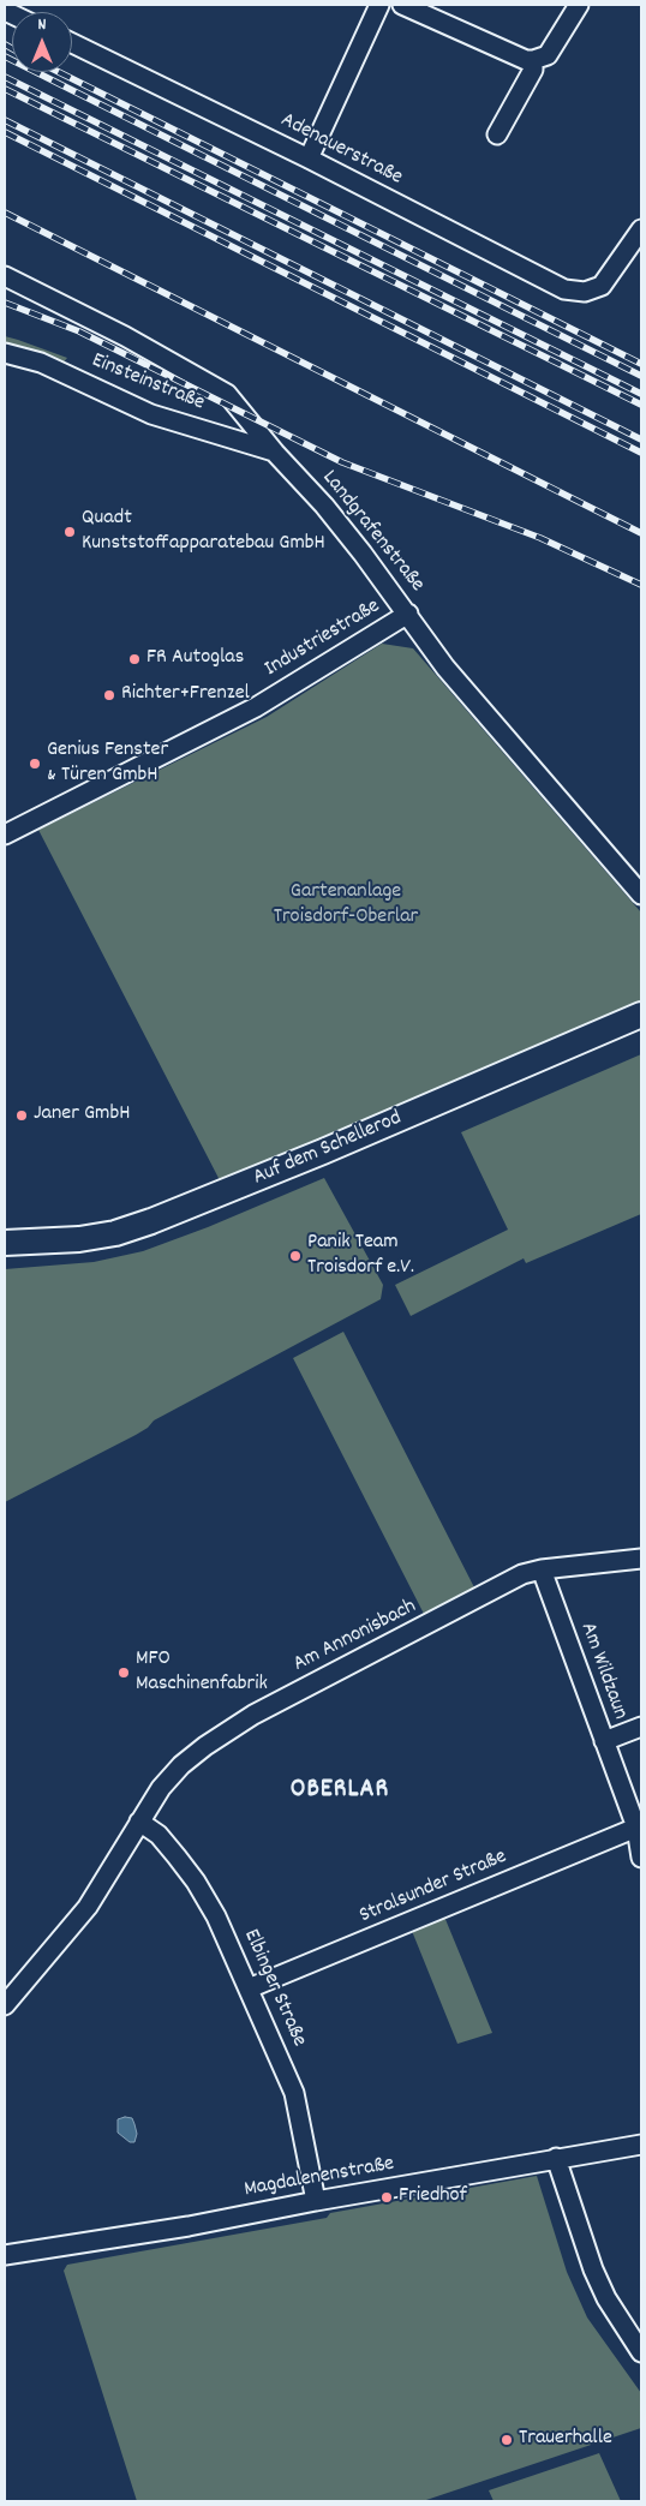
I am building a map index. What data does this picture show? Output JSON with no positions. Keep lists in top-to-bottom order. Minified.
{"streets":{"street":["Adenauerstraße","Einsteinstraße","Landgrafenstraße","Industriestraße","Auf dem Schellerod","Am Annonisbach","Am Wildzaun","Stralsunder Straße","Elbinger Straße","Magdalenenstraße"]},"crossings":[["Einsteinstraße","Landgrafenstraße"],["Landgrafenstraße","Industriestraße"],["Am Annonisbach","Am Wildzaun"],["Am Annonisbach","Elbinger Straße"],["Am Wildzaun","Stralsunder Straße"],["Stralsunder Straße","Elbinger Straße"],["Elbinger Straße","Magdalenenstraße"]],"districts":["OBERLAR"],"parks":["Gartenanlage Troisdorf-Oberlar"],"places":["Quadt Kunststoffapparatebau GmbH","FR Autoglas","Richter+Frenzel","Genius Fenster & Türen GmbH","Janer GmbH","Panik Team Troisdorf e.V.","MFO Maschinenfabrik","Friedhof","Trauerhalle"],"north":"top"}
